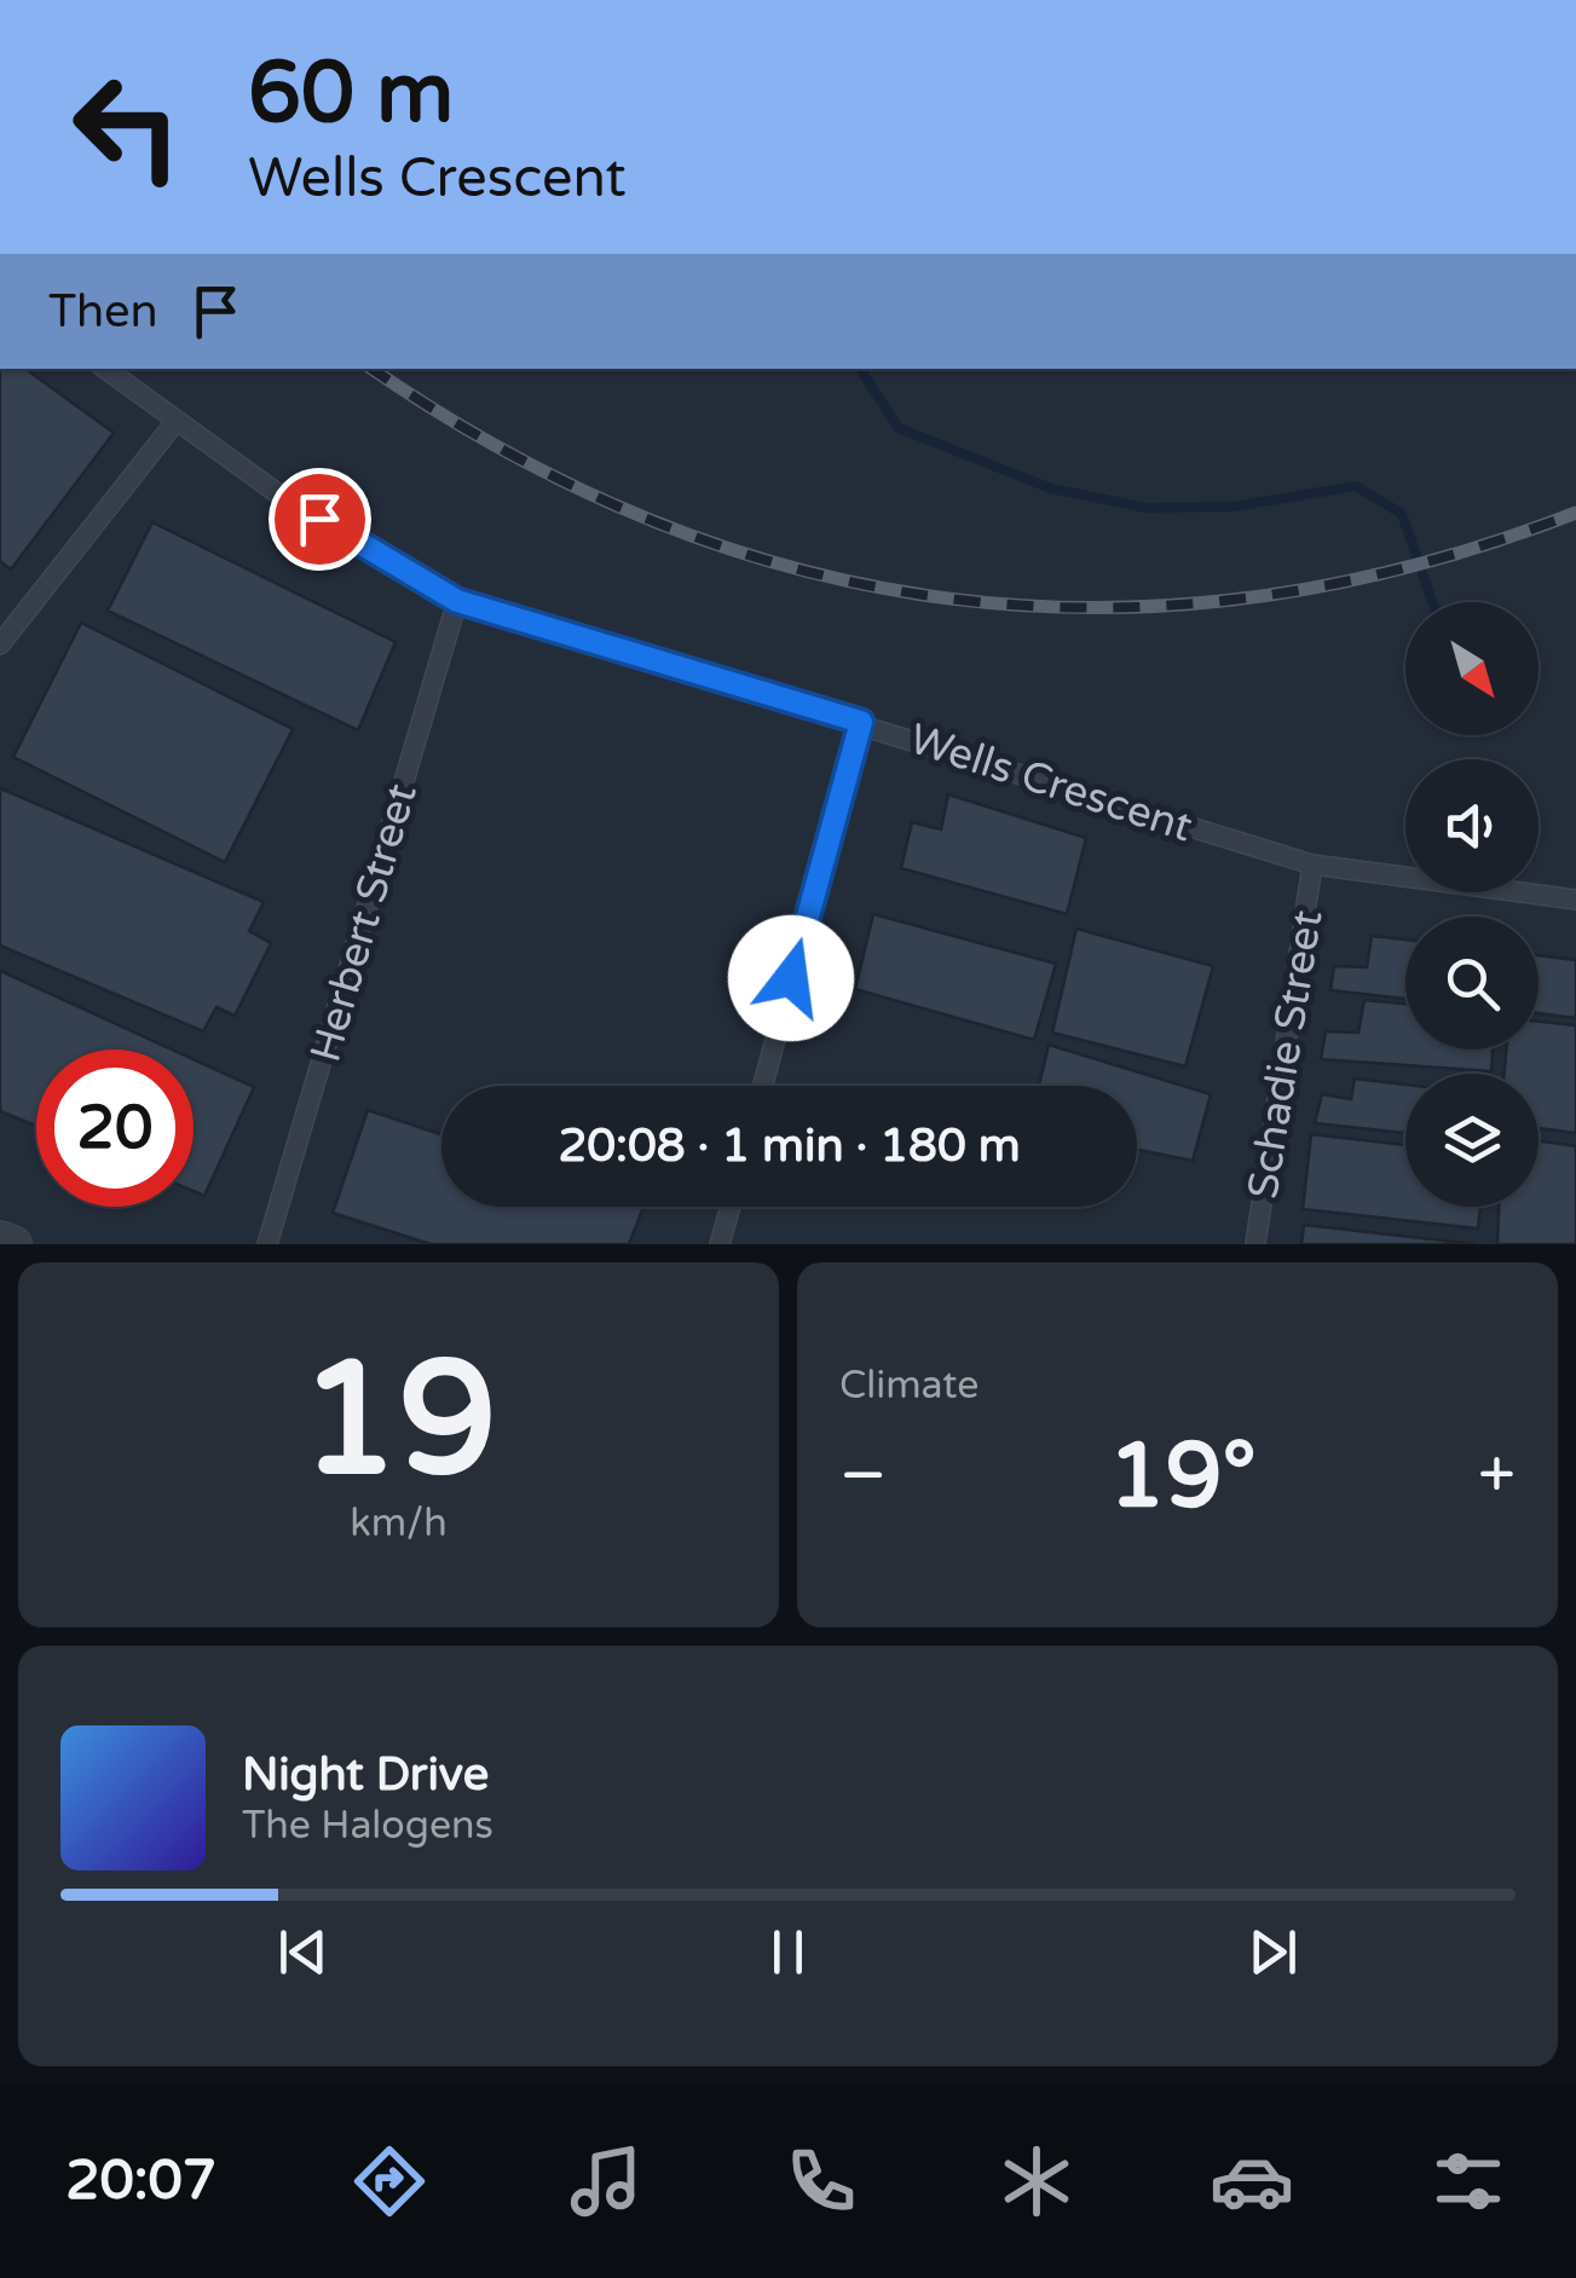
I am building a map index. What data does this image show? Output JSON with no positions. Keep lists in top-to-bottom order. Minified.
{"streets":{"lane":["Wells Crescent","Herbert Street","Schadie Street"]},"crossings":[["Wells Crescent","Herbert Street"],["Wells Crescent","Schadie Street"]],"north":"bottom right","page":{"turn":["60 m","Wells Crescent"],"then":"Then","limit":"20","trip":"20:08 · 1 min · 180 m","tile":[["19","km/h"],"Climate"],"heat":["−","19°","+"],"song":["Night Drive","The Halogens"],"tabs":"20:07"}}
